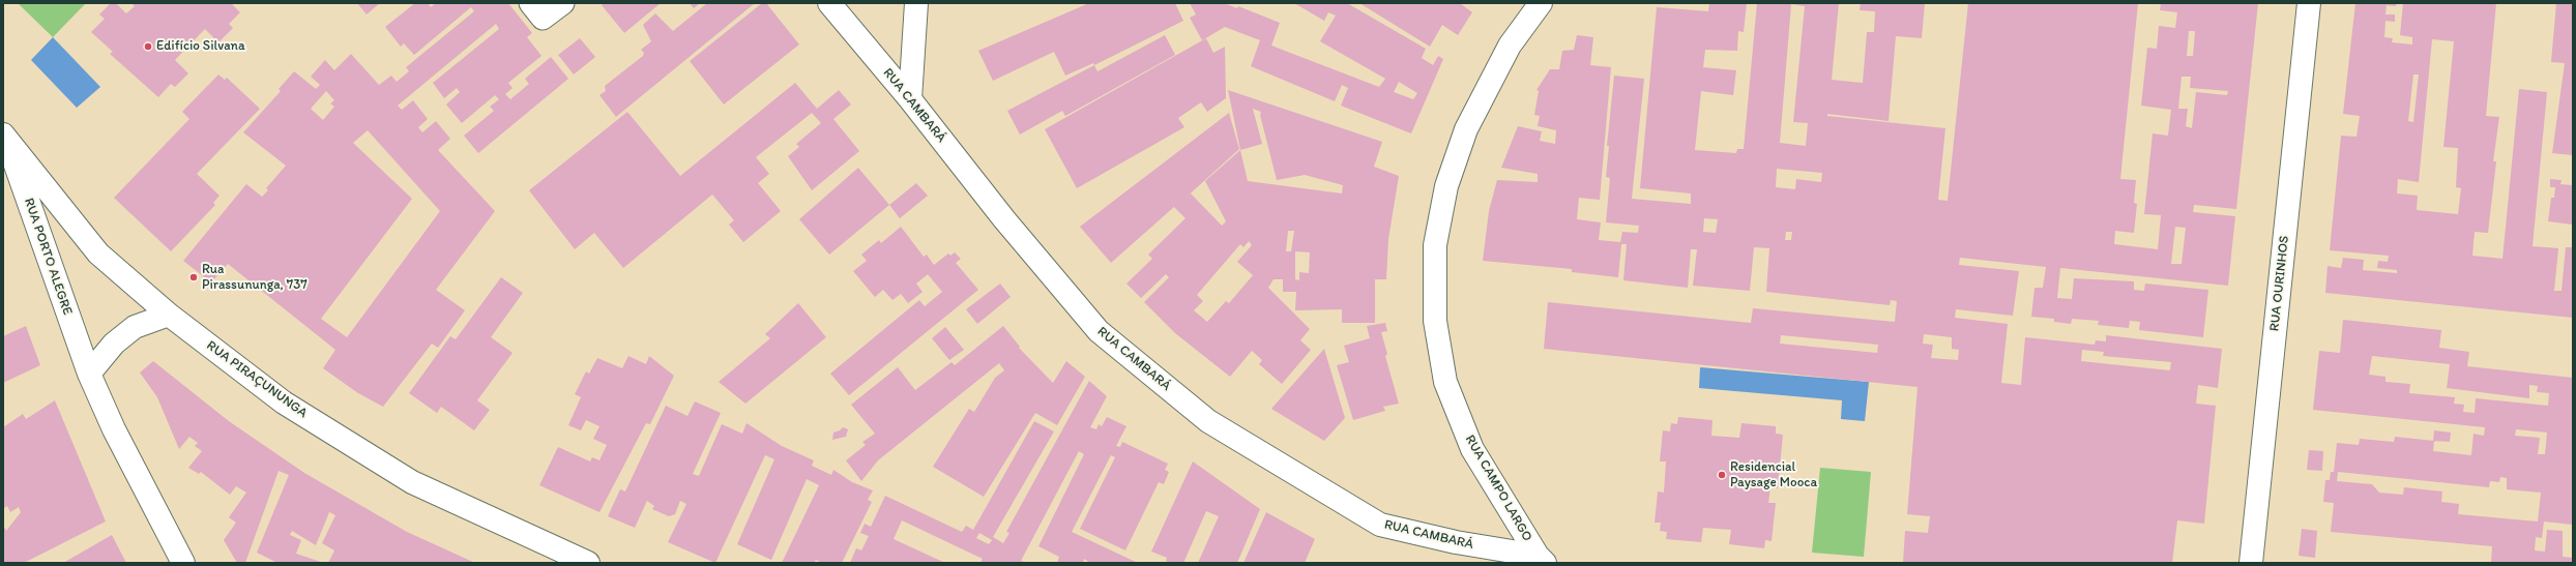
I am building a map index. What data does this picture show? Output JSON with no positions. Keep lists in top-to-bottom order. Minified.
{"streets":{"street":["RUA CAMBARÁ","RUA PORTO ALEGRE","RUA OURINHOS","RUA PIRAÇUNUNGA","RUA CAMPO LARGO"]},"crossings":[["RUA CAMBARÁ","RUA CAMPO LARGO"],["RUA PORTO ALEGRE","RUA PIRAÇUNUNGA"]],"places":["Edifício Silvana","Rua Pirassununga, 737","Residencial Paysage Mooca"]}
